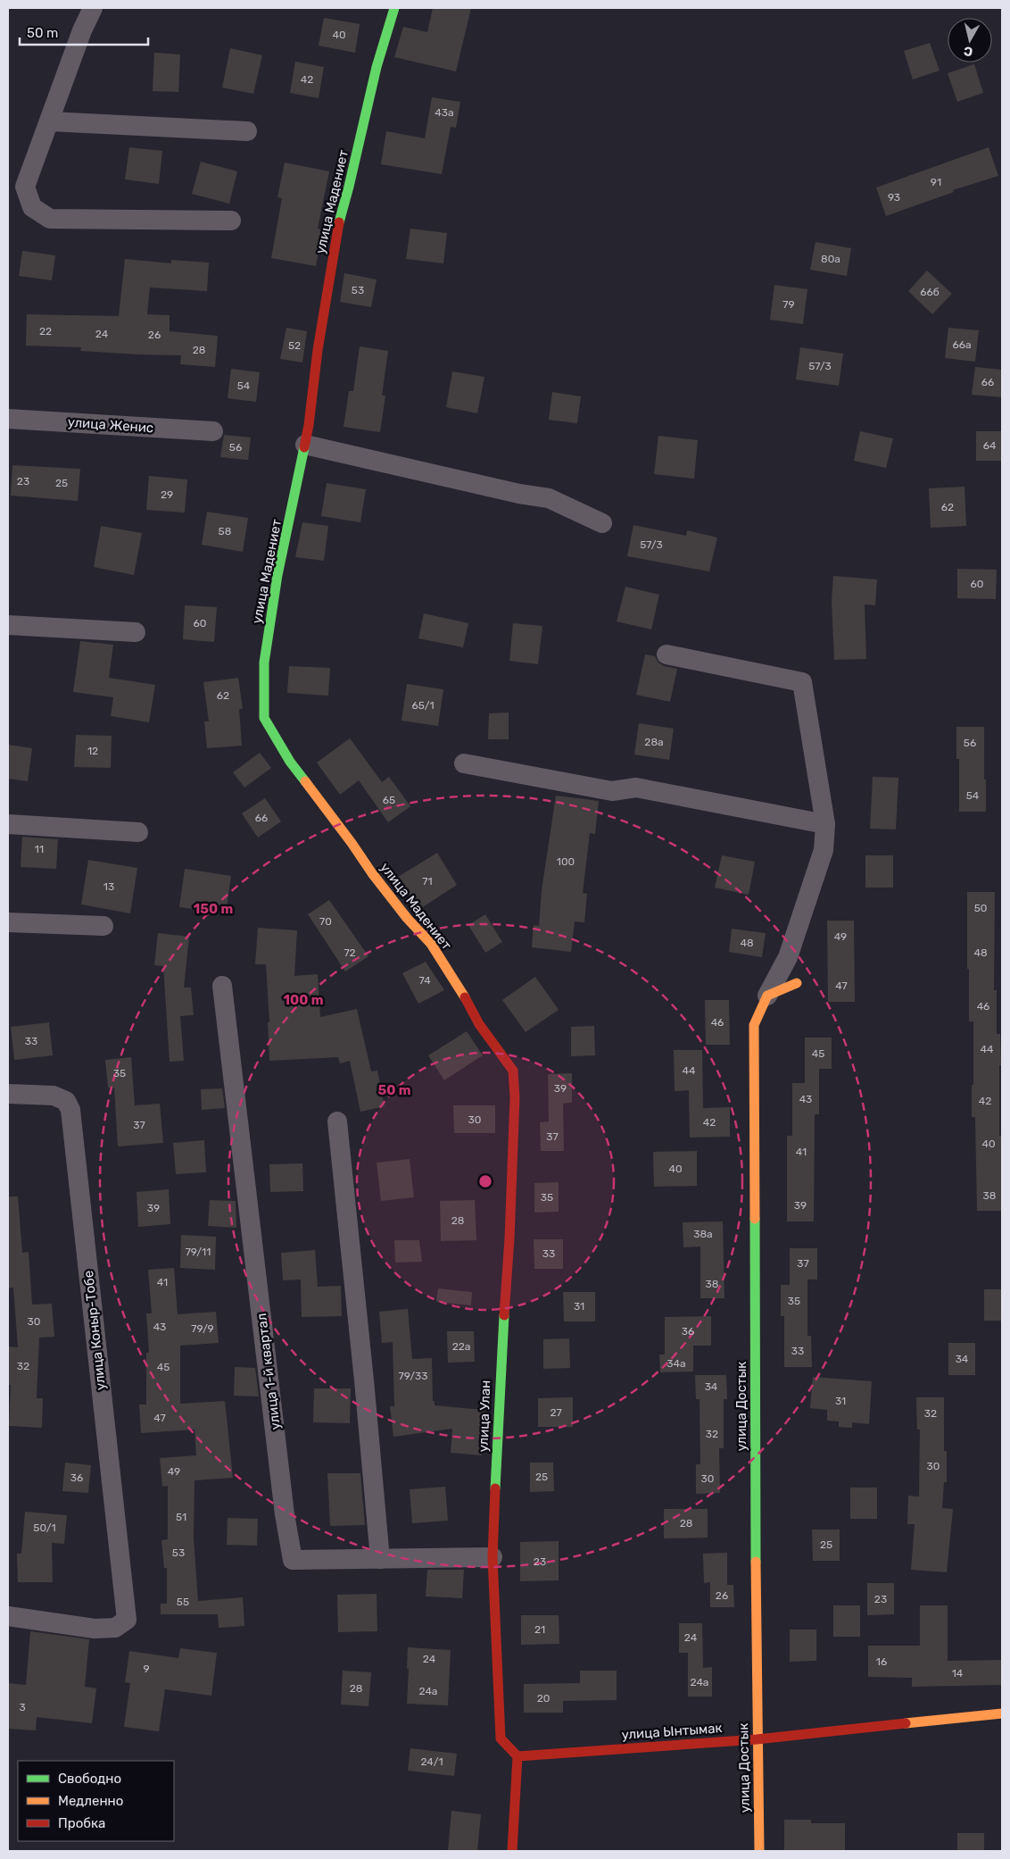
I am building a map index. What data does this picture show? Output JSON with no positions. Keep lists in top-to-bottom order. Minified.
{"streets":{"street":["улица Мадениет","улица Женис","улица Коныр-Тобе","улица 1-й квартал","улица Достык","улица Улан","улица Ынтымак"]},"crossings":[["улица Мадениет","улица Улан"],["улица 1-й квартал","улица Улан"],["улица Достык","улица Ынтымак"],["улица Улан","улица Ынтымак"]],"house_numbers":["40","42","43а","91","93","80а","53","66б","79","22","24","26","66а","52","28","57/3","66","54","64","56","23","25","29","62","58","57/3","60","60","62","65/1","28а","56","12","54","65","66","11","100","71","13","50","70","49","48","72","48","74","47","46","46","33","44","45","44","35","39","43","42","30","42","37","37","40","41","40","38","35","39","39","28","38а","79/11","33","37","41","38","35","31","30","43","79/9","36","22а","33","34","34а","32","45","79/33","34","31","27","32","47","32","30","49","25","36","30","51","28","50/1","25","53","23","26","23","55","21","24","24","16","9","14","24а","28","24а","20","3","24/1"],"legend":["Свободно","Медленно","Пробка"],"scale_bar":"50 m","north":"bottom","rings":["150 m","100 m","50 m"]}
